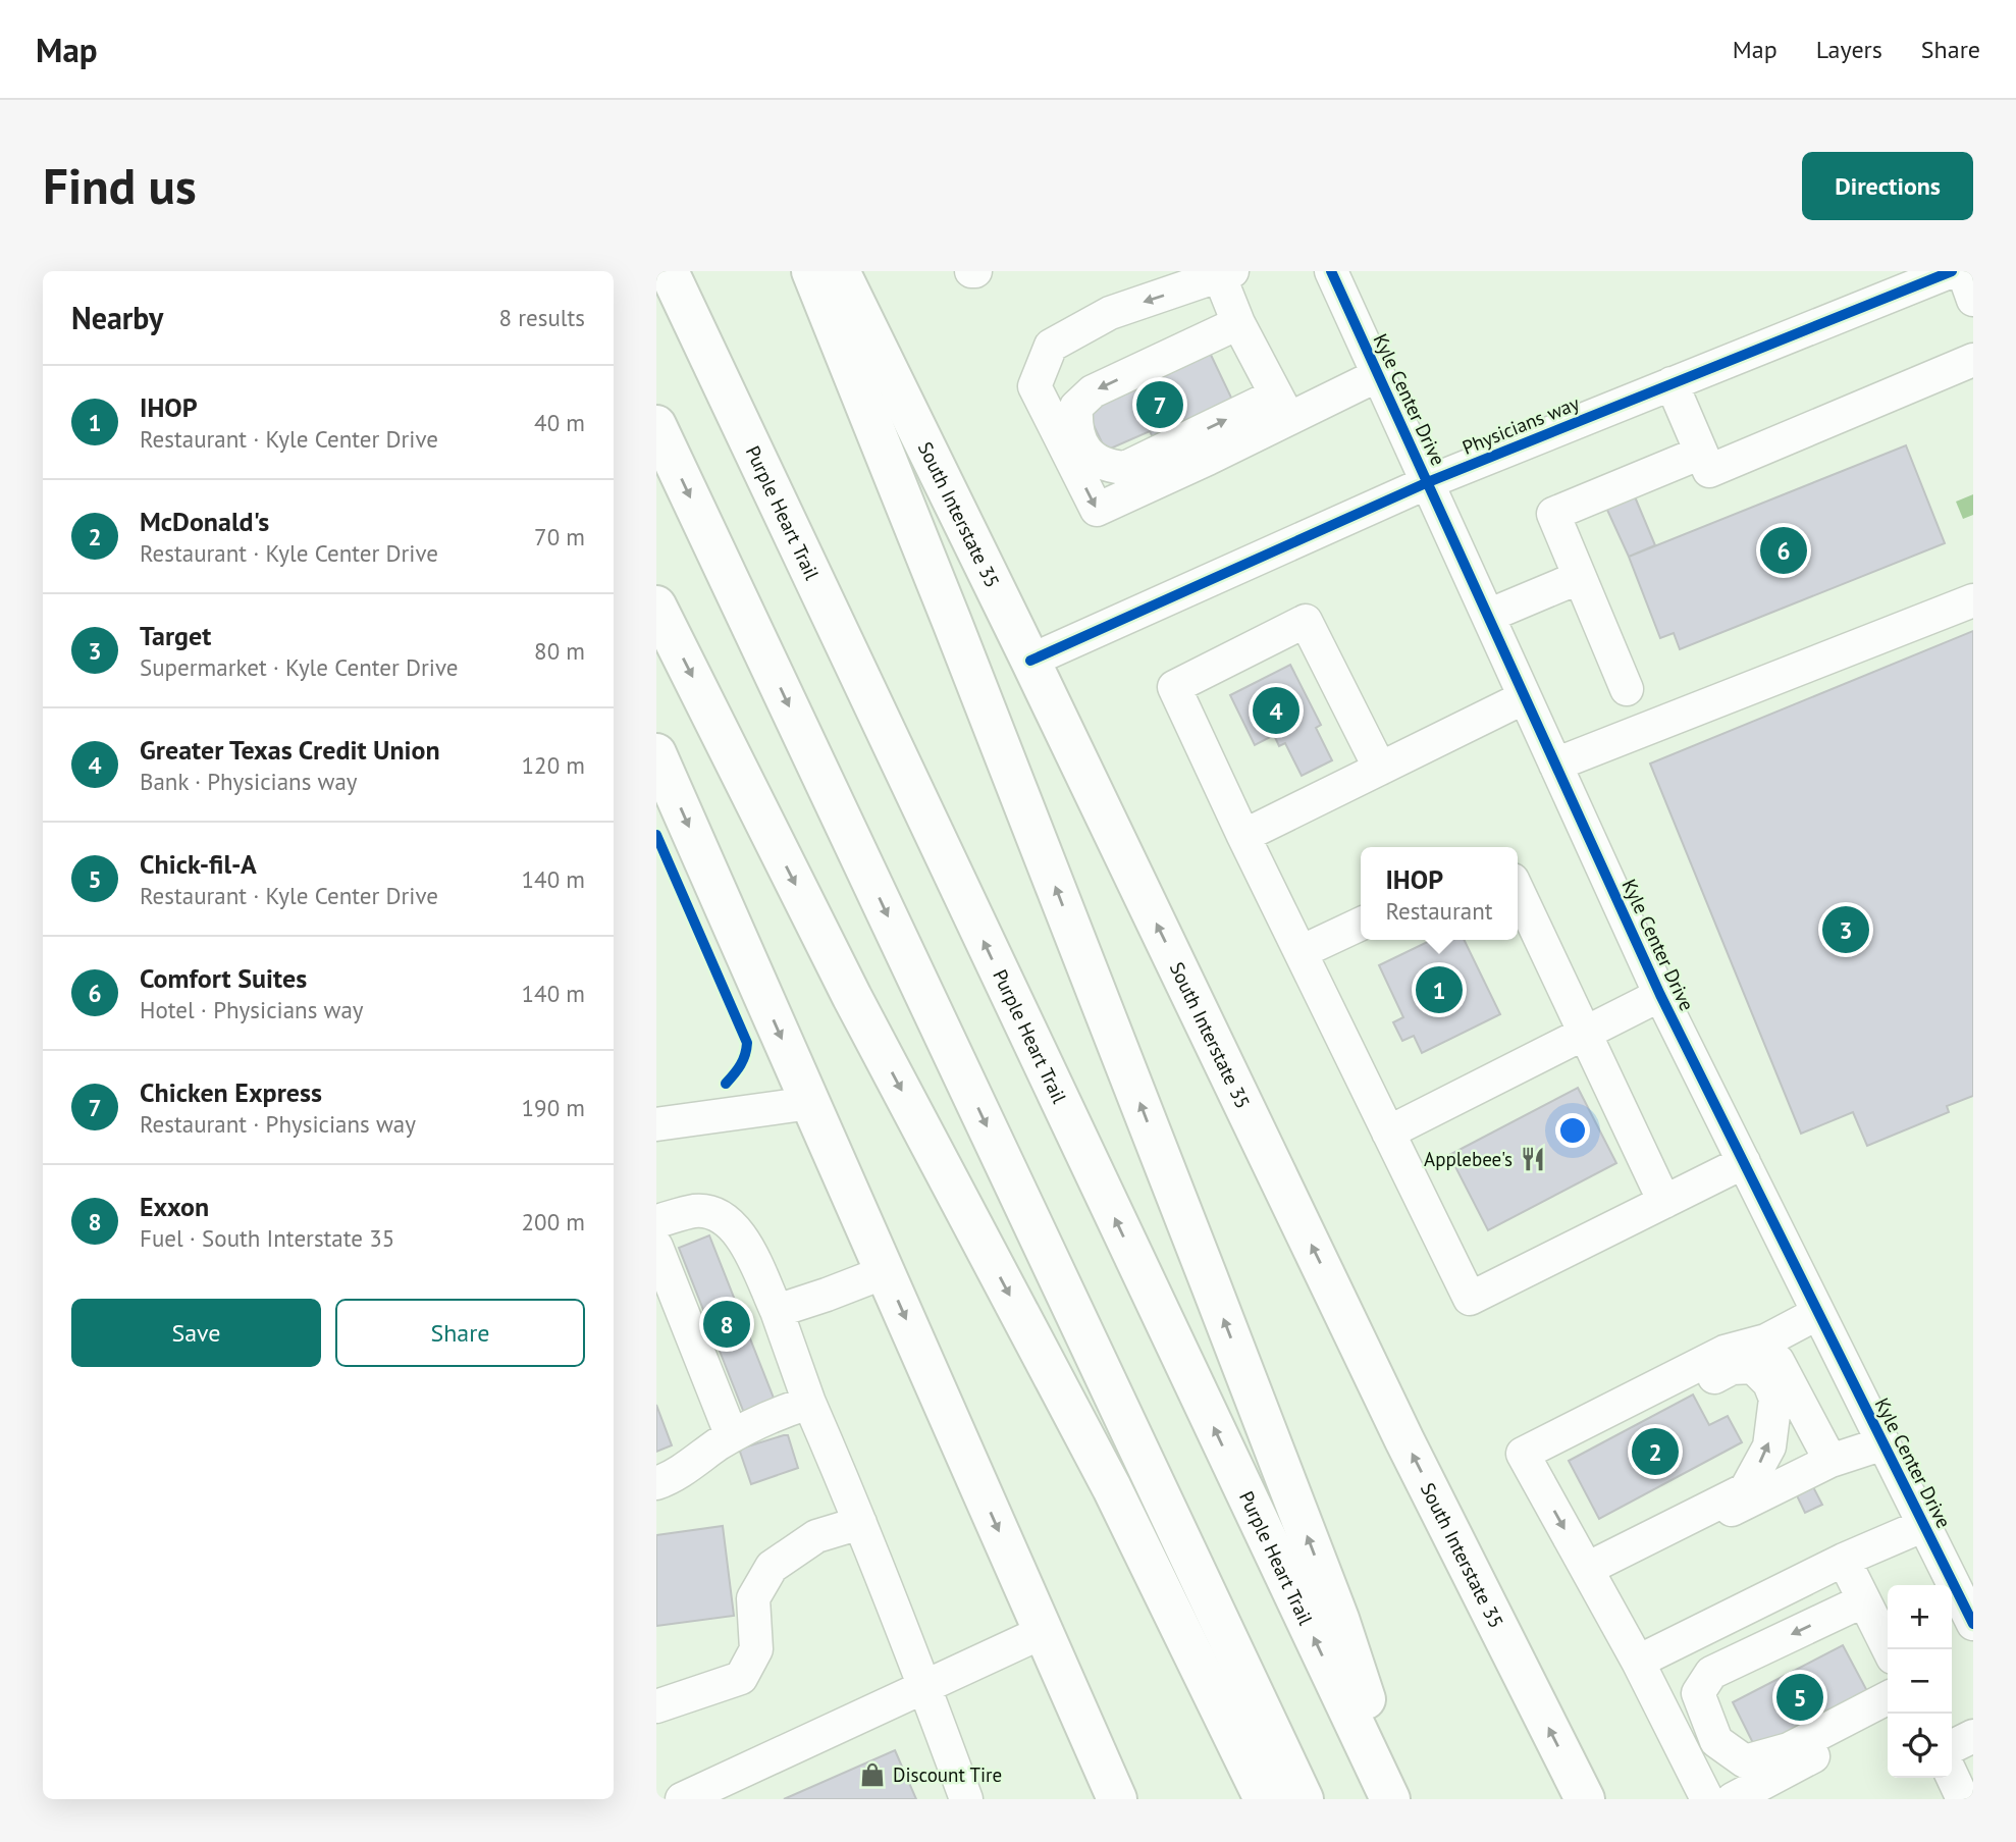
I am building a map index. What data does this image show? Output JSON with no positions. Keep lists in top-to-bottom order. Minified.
{"streets":{"main road":["Purple Heart Trail","South Interstate 35"],"street":["Kyle Center Drive","Physicians way"]},"crossings":[["Kyle Center Drive","Physicians way"],["Physicians way","South Interstate 35"]],"places":{"restaurant":["Applebee's"],"shop":["Discount Tire"]},"page":{"header":"Map","nav":["Map","Layers","Share"],"buttons":["Directions",["Save","Share"]],"title":"Find us","heading":["Nearby","8 results"],"list":[{"mark":"1","name":"IHOP","note":"Restaurant · Kyle Center Drive","value":"40 m"},{"mark":"2","name":"McDonald's","note":"Restaurant · Kyle Center Drive","value":"70 m"},{"mark":"3","name":"Target","note":"Supermarket · Kyle Center Drive","value":"80 m"},{"mark":"4","name":"Greater Texas Credit Union","note":"Bank · Physicians way","value":"120 m"},{"mark":"5","name":"Chick-fil-A","note":"Restaurant · Kyle Center Drive","value":"140 m"},{"mark":"6","name":"Comfort Suites","note":"Hotel · Physicians way","value":"140 m"},{"mark":"7","name":"Chicken Express","note":"Restaurant · Physicians way","value":"190 m"},{"mark":"8","name":"Exxon","note":"Fuel · South Interstate 35","value":"200 m"}],"pins":["7","6","4","3","1","8","2","5"],"popup":["IHOP","Restaurant"],"map_buttons":["+","−"]}}
